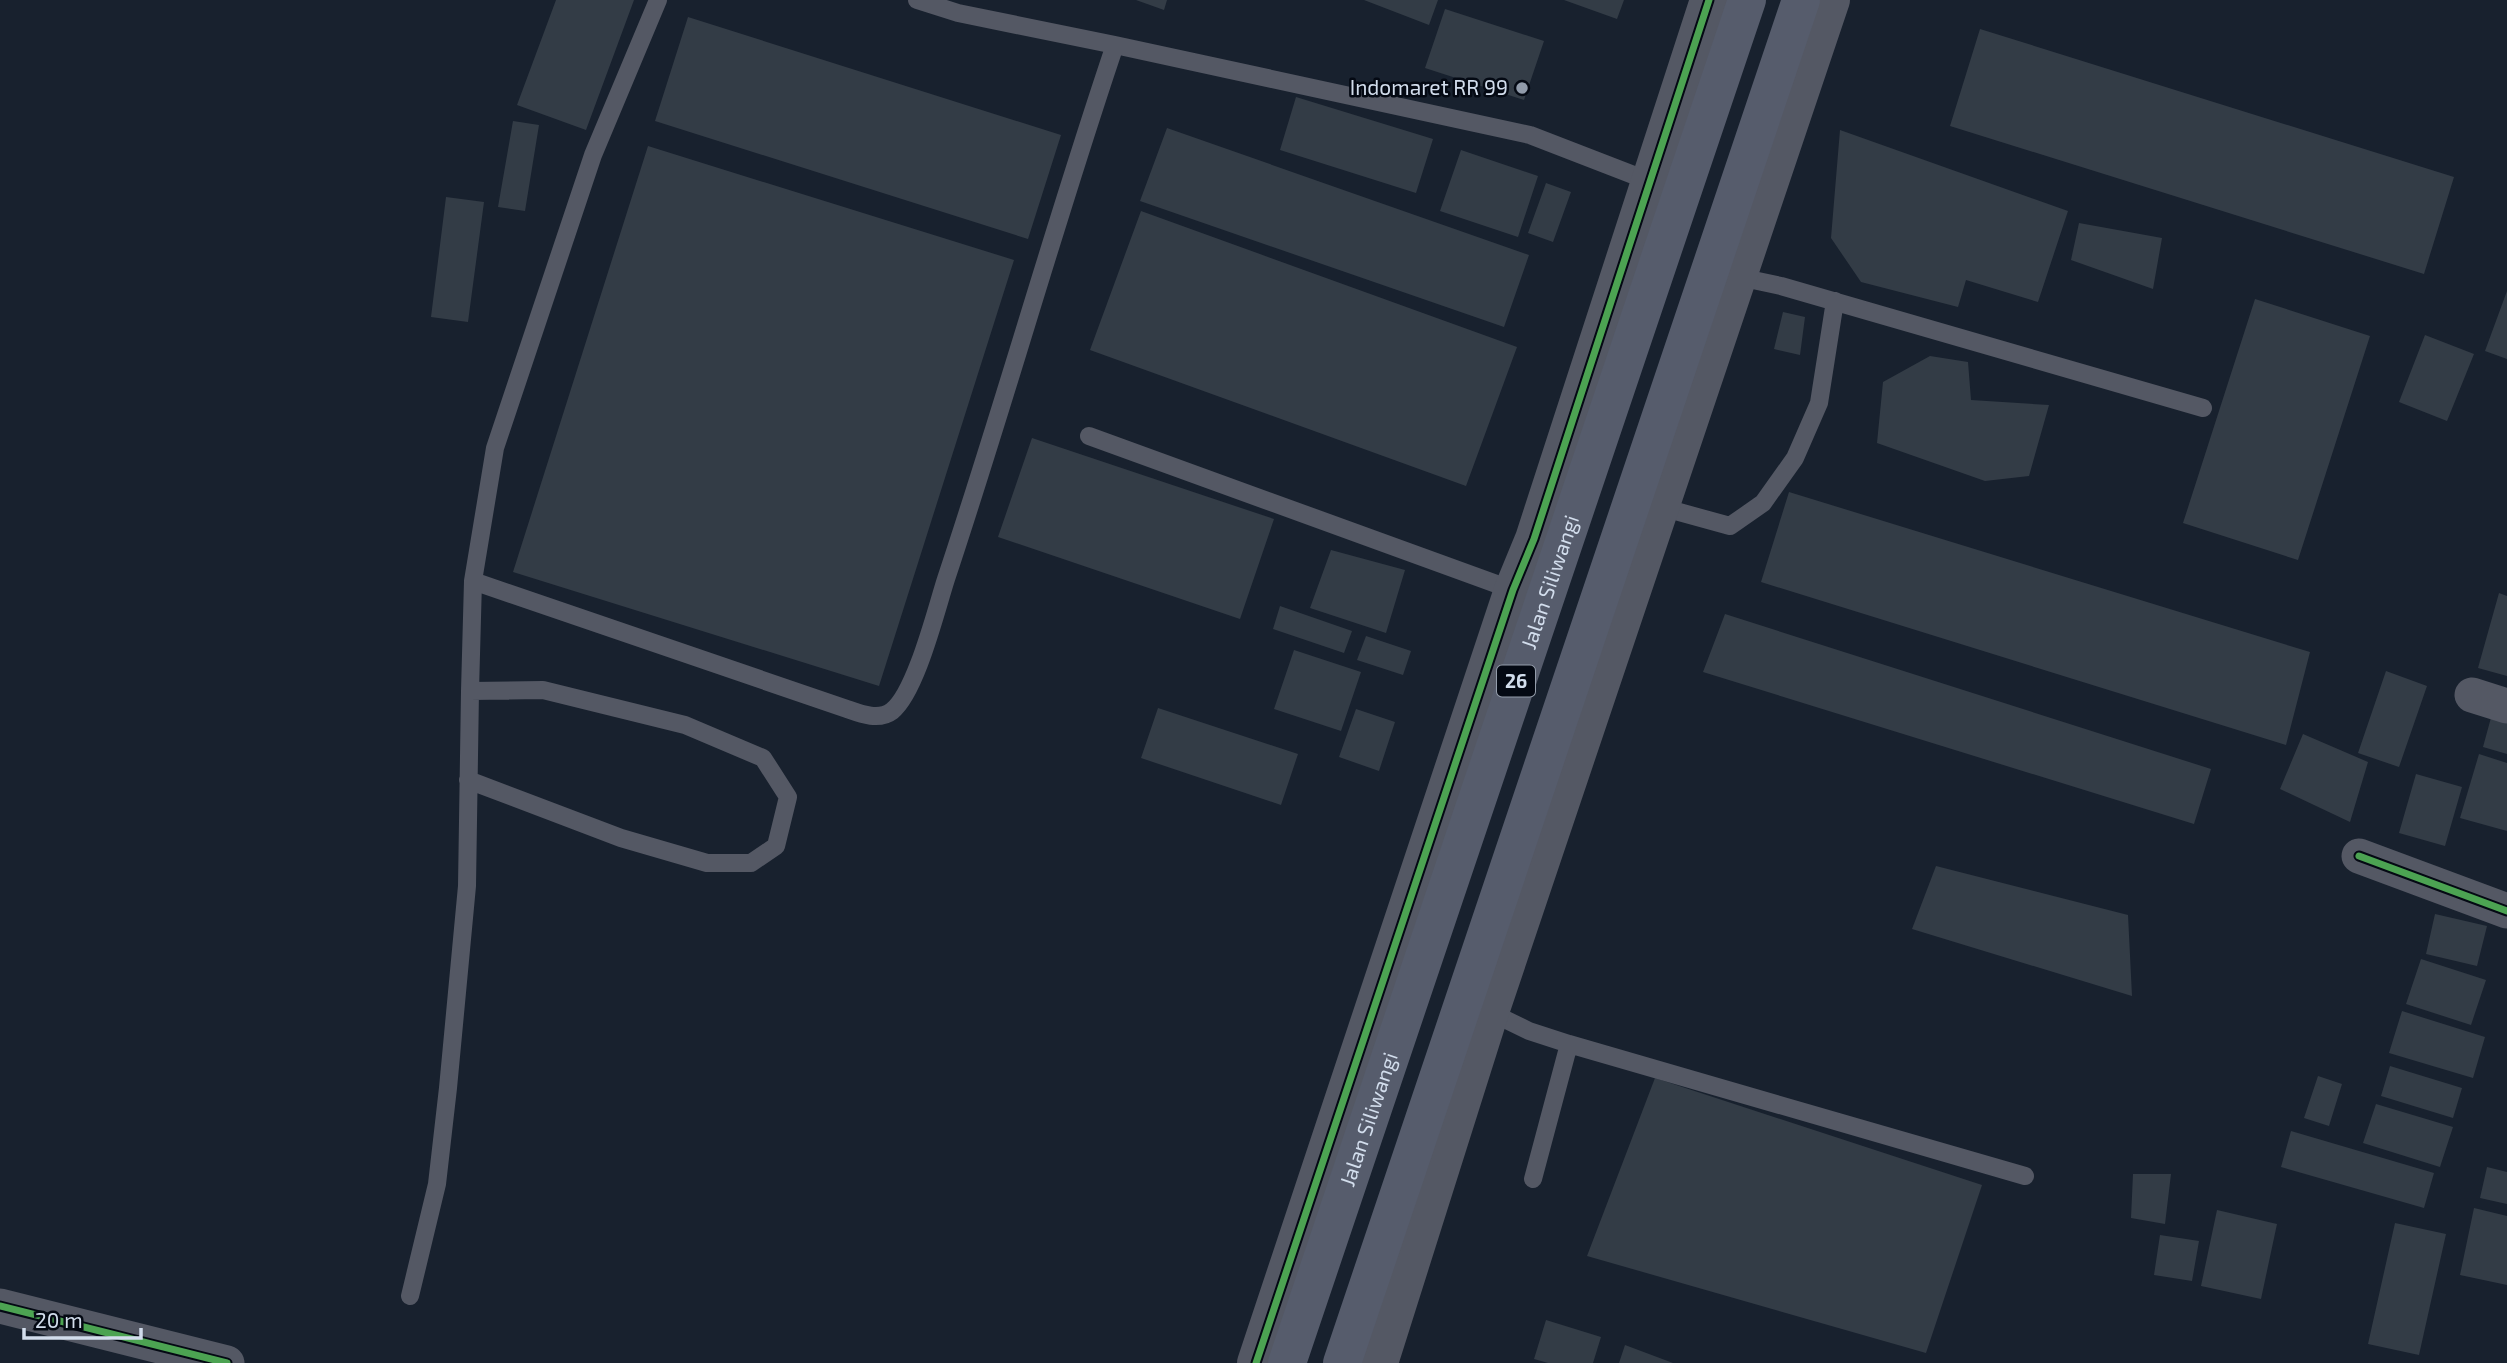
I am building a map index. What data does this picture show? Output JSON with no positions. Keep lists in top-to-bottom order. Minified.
{"streets":{"highway":["Jalan Siliwangi","26"]},"places":["Indomaret RR 99"],"scale_bar":"20 m"}
